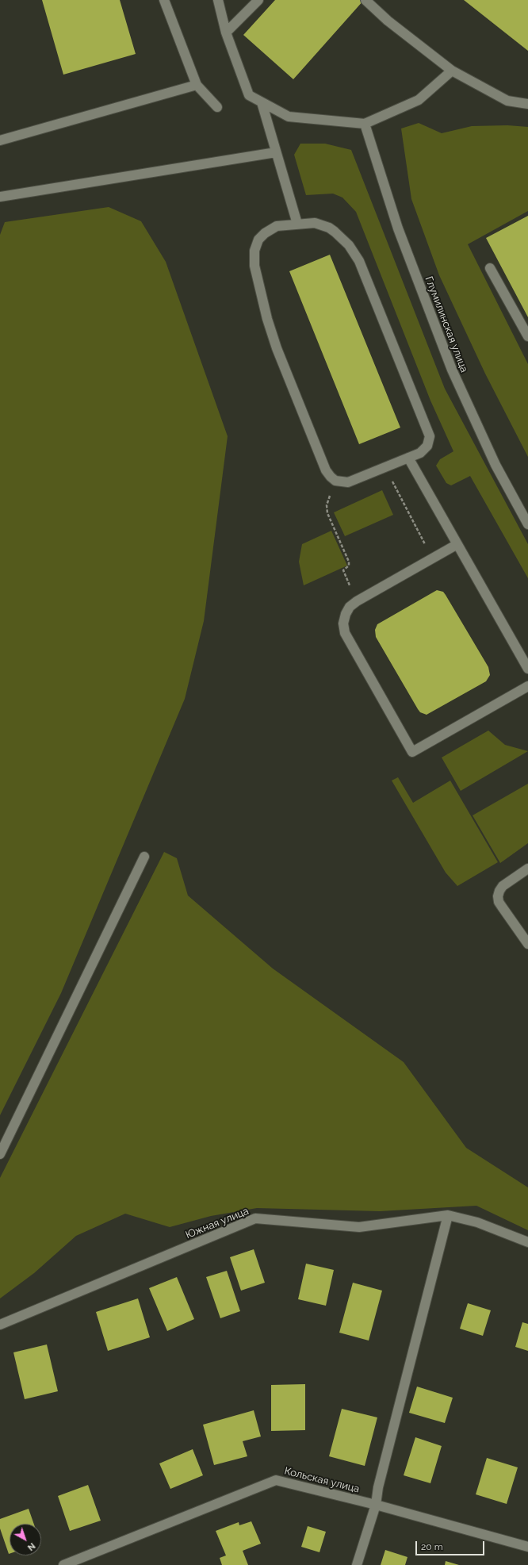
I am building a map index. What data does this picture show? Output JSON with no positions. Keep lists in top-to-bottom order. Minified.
{"streets":{"street":["Глумилинская улица","Южная улица","Кольская улица"]},"scale_bar":"20 m","north":"bottom right"}
